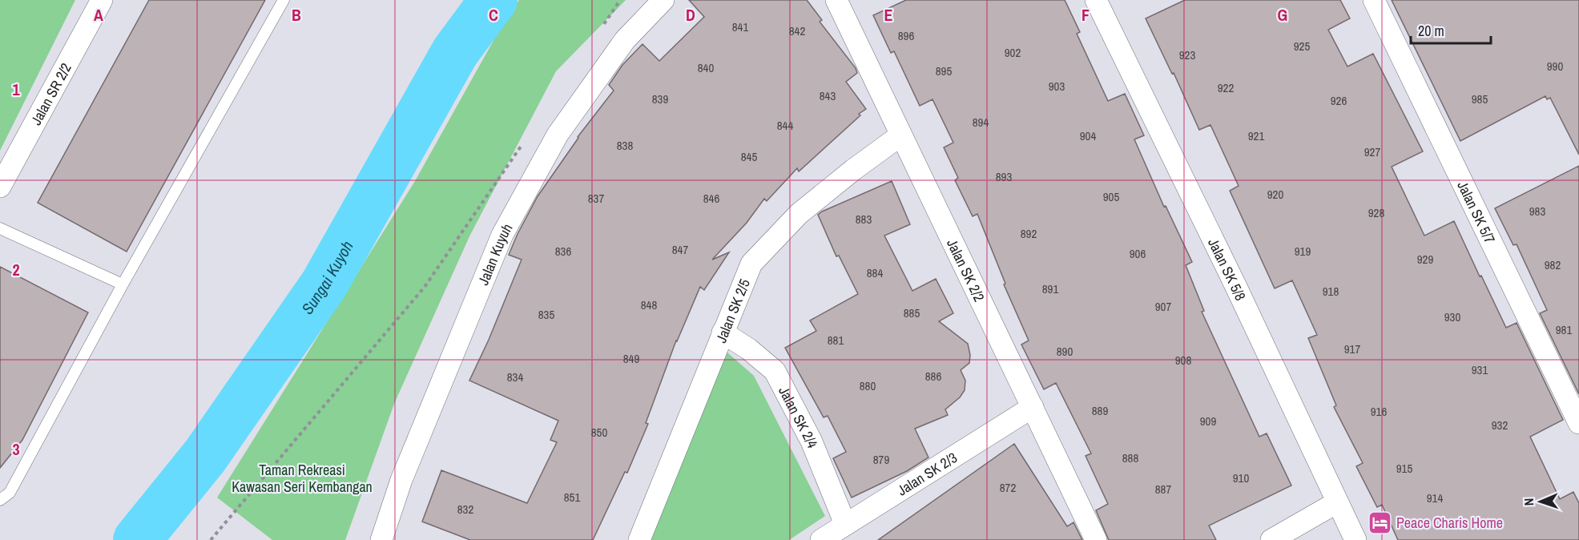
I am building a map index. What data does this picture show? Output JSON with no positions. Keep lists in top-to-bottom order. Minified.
{"streets":{"street":["Jalan SR 2/2","Jalan SK 5/7","Jalan Kuyuh","Jalan SK 5/8","Jalan SK 2/2","Jalan SK 2/5","Jalan SK 2/4","Jalan SK 2/3"]},"crossings":[["Jalan SK 2/2","Jalan SK 2/5"],["Jalan SK 2/2","Jalan SK 2/3"],["Jalan SK 2/5","Jalan SK 2/4"],["Jalan SK 2/4","Jalan SK 2/3"]],"water":["Sungai Kuyoh"],"parks":["Taman Rekreasi Kawasan Seri Kembangan"],"places":{"hotel":["Peace Charis Home"]},"house_numbers":["841","842","896","925","902","923","990","840","895","903","922","843","839","985","926","894","844","904","921","838","927","845","893","920","905","837","846","983","928","883","892","847","836","919","906","929","982","884","891","918","848","907","885","835","930","981","881","917","890","849","908","931","886","834","880","889","916","909","932","850","888","879","915","910","872","887","851","914","832"],"scale_bar":"20 m","north":"left","grid":{"columns":["A","B","C","D","E","F","G"],"rows":["1","2","3"]}}
